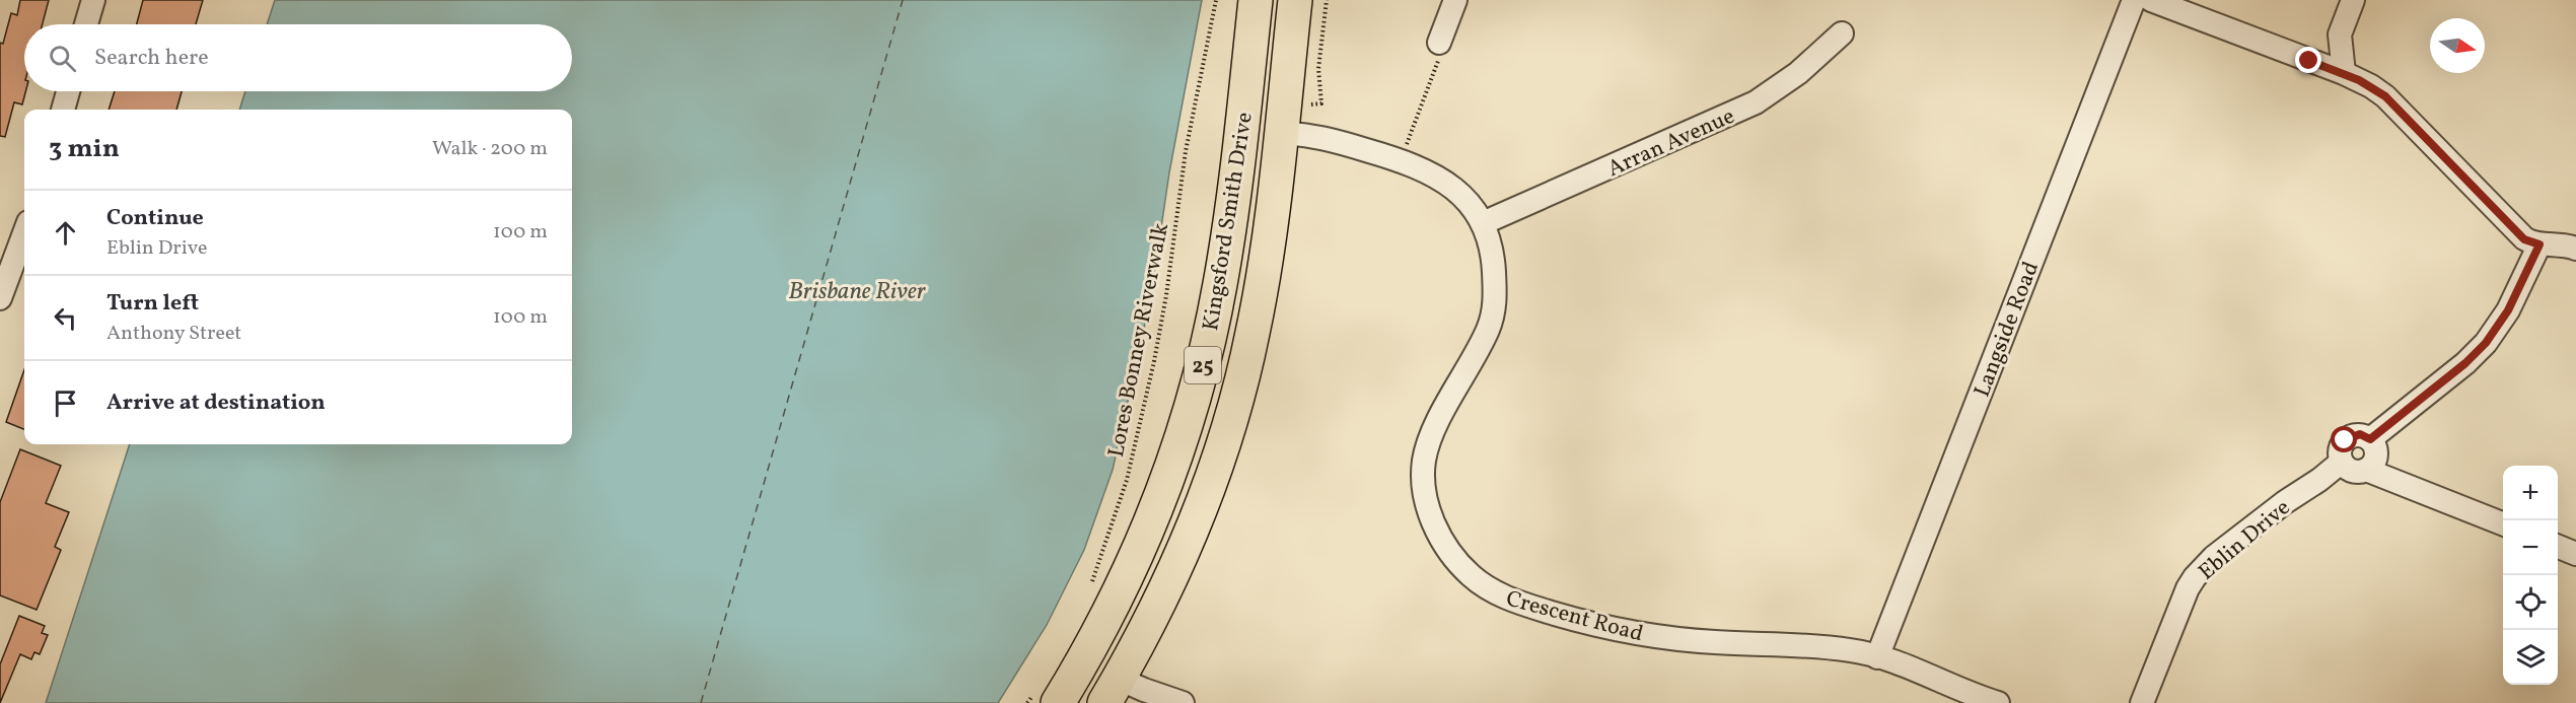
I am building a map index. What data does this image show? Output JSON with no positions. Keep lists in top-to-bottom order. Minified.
{"streets":{"highway":["Kingsford Smith Drive","25"],"street":["Arran Avenue","Langside Road","Eblin Drive","Crescent Road"],"path":["Lores Bonney Riverwalk"]},"crossings":[["Arran Avenue","Crescent Road"],["Kingsford Smith Drive","Crescent Road"],["Langside Road","Crescent Road"]],"water":["Brisbane River"],"north":"right","page":{"search":"Search here","heading":["3 min","Walk · 200 m"],"list":[["Continue","Eblin Drive","100 m"],["Turn left","Anthony Street","100 m"],"Arrive at destination"],"map_buttons":["+","−"]}}
